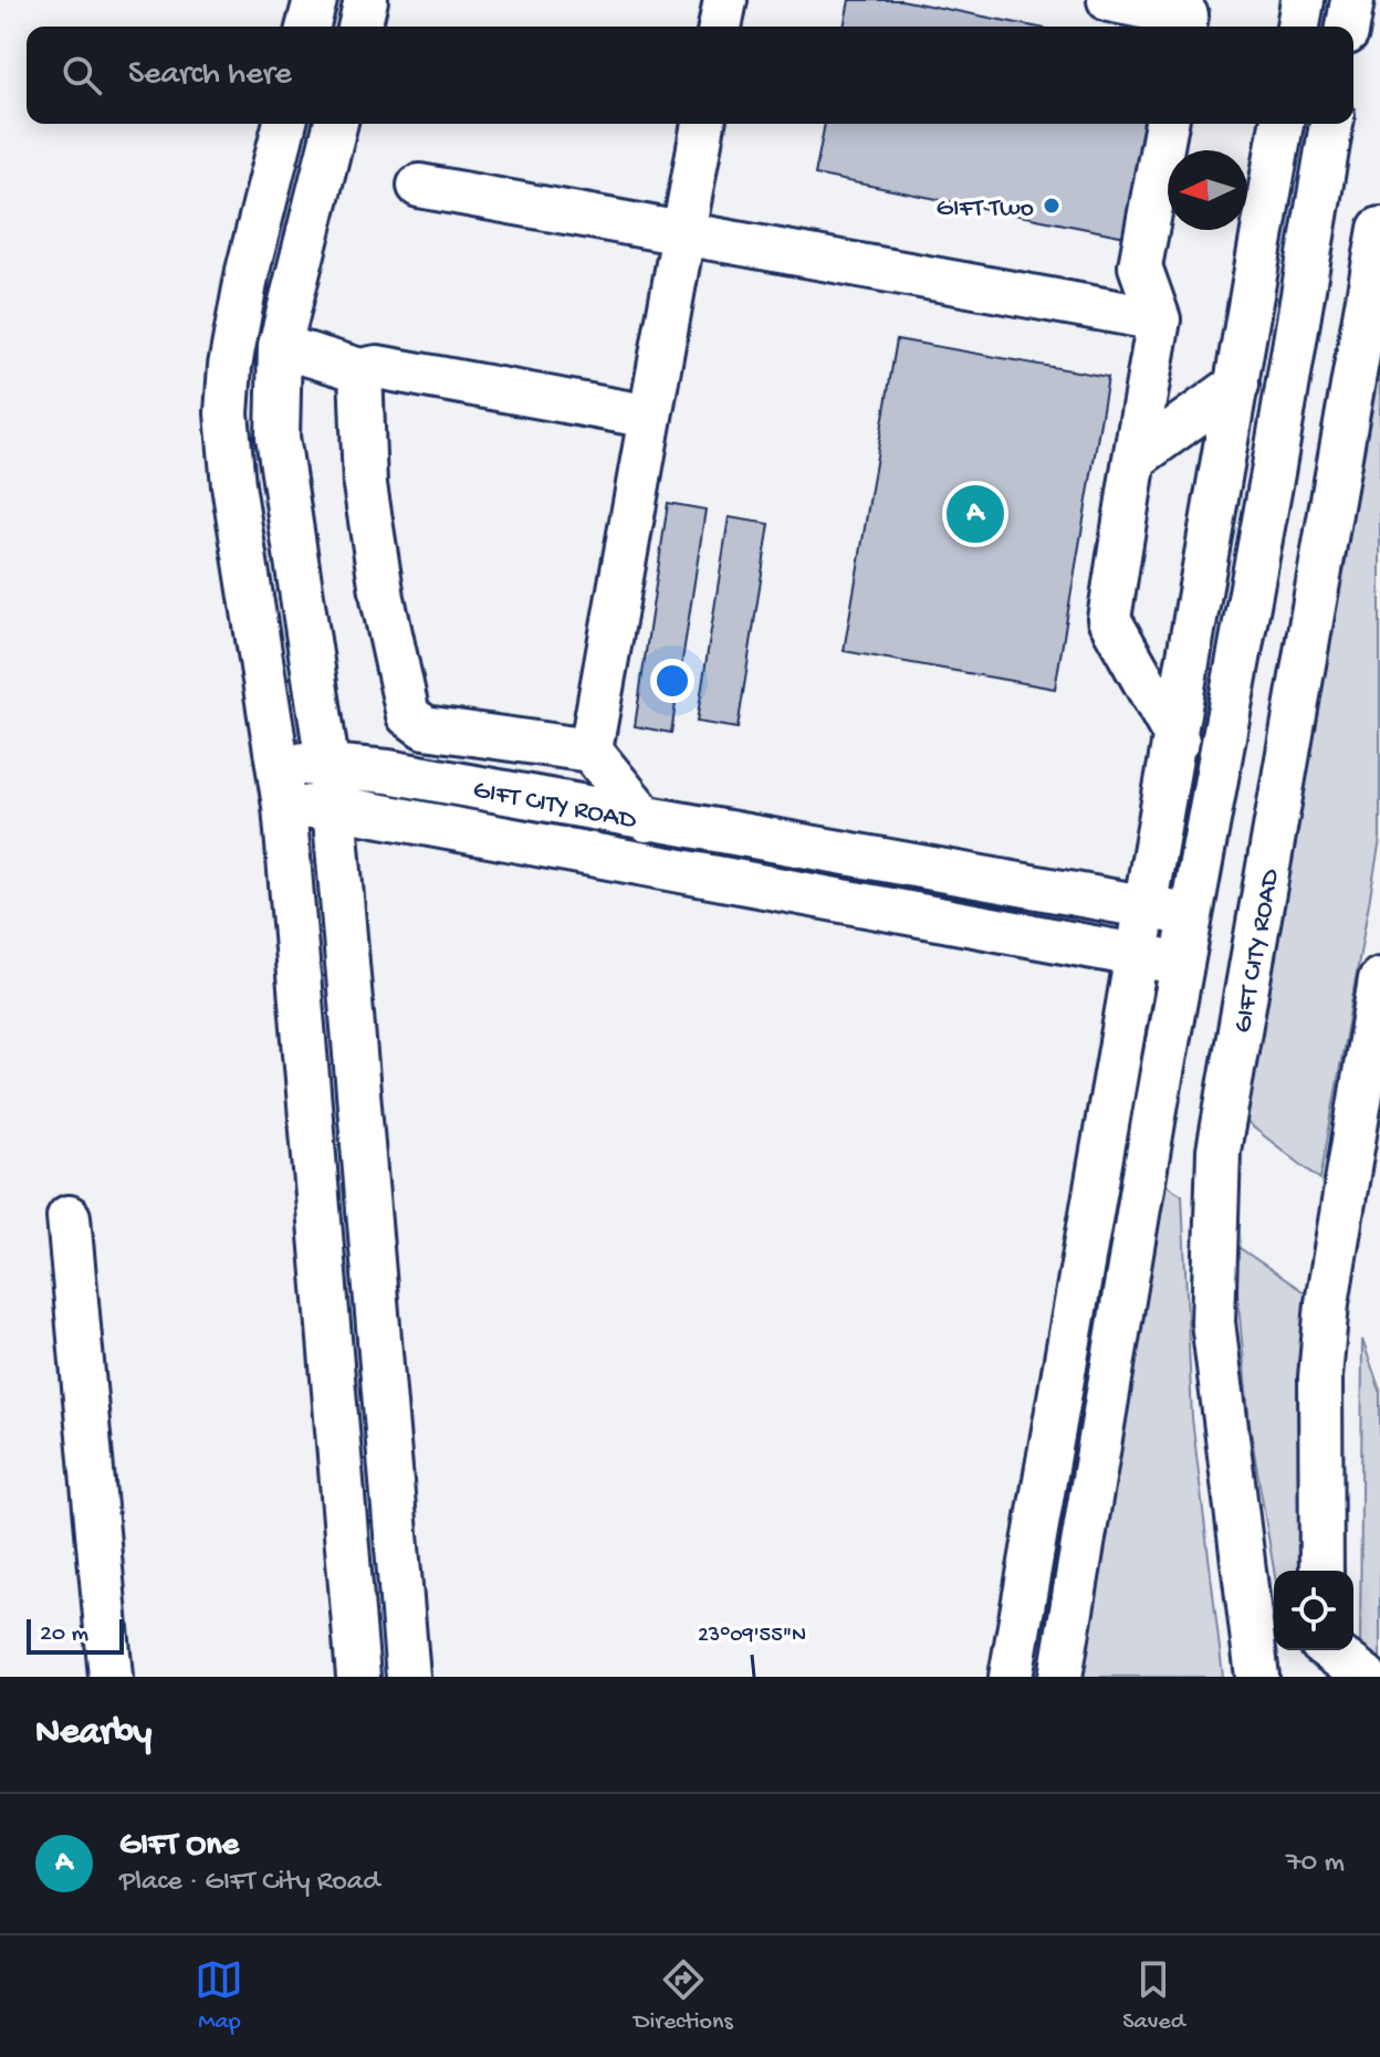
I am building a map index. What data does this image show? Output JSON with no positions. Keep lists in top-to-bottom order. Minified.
{"streets":{"street":["GIFT CITY ROAD"]},"places":["GIFT Two"],"scale_bar":"20 m","north":"left","page":{"search":"Search here","pins":"A","scale":"20 m","heading":"Nearby","list":[{"mark":"A","name":"GIFT One","note":"Place · GIFT City Road","value":"70 m"}],"nav":["Map","Directions","Saved"]},"coordinates":["23°09'55\"N"]}
